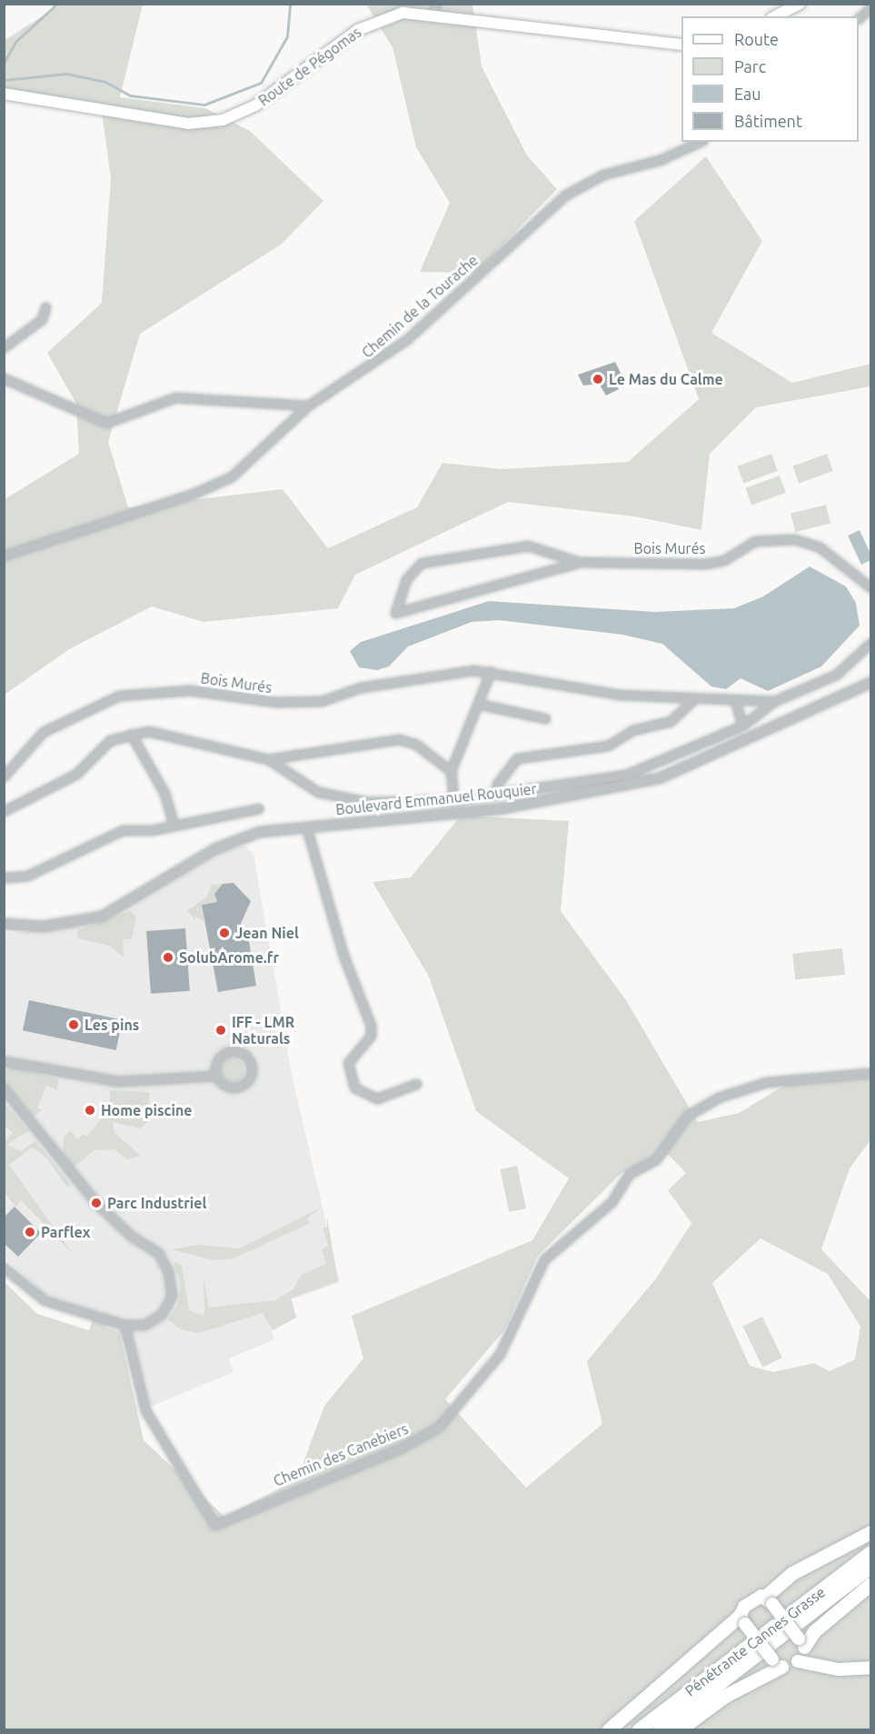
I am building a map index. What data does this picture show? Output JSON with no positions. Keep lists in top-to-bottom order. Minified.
{"streets":{"highway":["Pénétrante Cannes Grasse"],"main road":["Route de Pégomas"],"street":["Chemin de la Tourache","Bois Murés","Boulevard Emmanuel Rouquier","Chemin des Canebiers"]},"places":["Le Mas du Calme","Jean Niel","SolubArome.fr","Les pins","IFF - LMR Naturals","Home piscine","Parc Industriel","Parflex"],"legend":["Route","Parc","Eau","Bâtiment"]}
